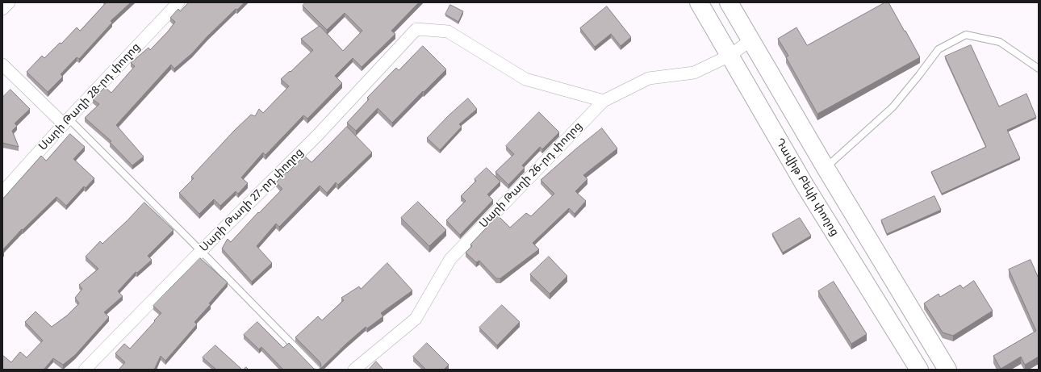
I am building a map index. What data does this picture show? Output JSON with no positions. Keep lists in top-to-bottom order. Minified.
{"streets":{"main road":["Դավիթ Բեկի փողոց"],"street":["Սարի Թաղի 28-րդ փողոց","Սարի Թաղի 26-րդ փողոց","Սարի Թաղի 27-րդ փողոց"]},"crossings":[["Սարի Թաղի 26-րդ փողոց","Դավիթ Բեկի փողոց"],["Սարի Թաղի 26-րդ փողոց","Սարի Թաղի 27-րդ փողոց"]]}
